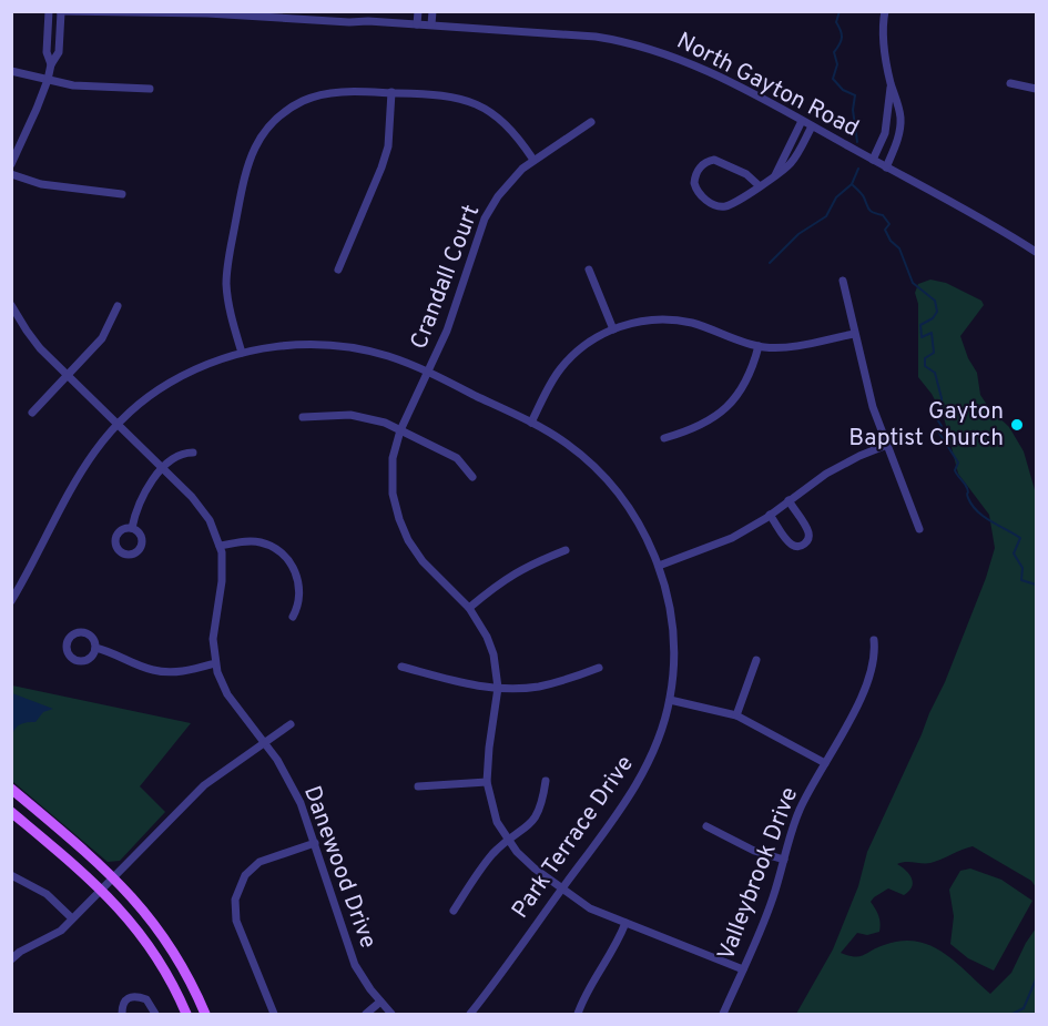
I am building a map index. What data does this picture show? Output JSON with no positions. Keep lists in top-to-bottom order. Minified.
{"streets":{"street":["North Gayton Road","Crandall Court","Park Terrace Drive","Danewood Drive","Valleybrook Drive"]},"crossings":[["Crandall Court","Park Terrace Drive"],["Crandall Court","Valleybrook Drive"],["Park Terrace Drive","Danewood Drive"]],"places":["Gayton Baptist Church"]}
